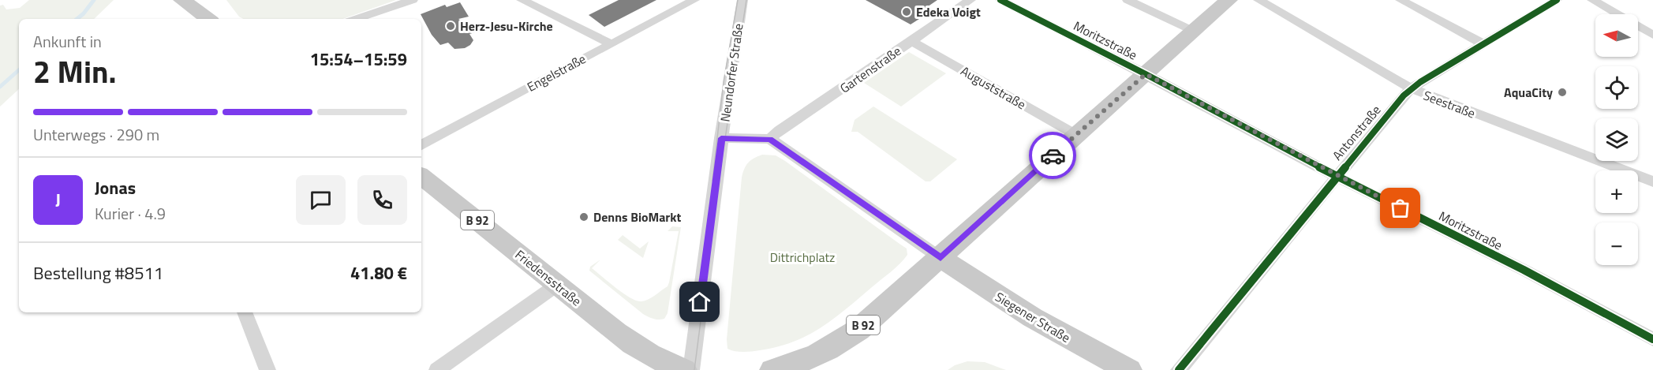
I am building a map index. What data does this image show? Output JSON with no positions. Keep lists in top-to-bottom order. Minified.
{"streets":{"main road":["B 92","Friedensstraße","Siegener Straße"],"street":["Moritzstraße","Gartenstraße","Engelstraße","Neundorfer Straße","Auguststraße","Seestraße","Antonstraße"]},"crossings":[["Moritzstraße","Antonstraße"],["Moritzstraße","B 92"],["Gartenstraße","Auguststraße"],["Auguststraße","B 92"],["Seestraße","Antonstraße"],["B 92","Siegener Straße"]],"parks":["Dittrichplatz"],"places":["Edeka Voigt","Herz-Jesu-Kirche","AquaCity","Denns BioMarkt"],"north":"left","page":{"map_buttons":["+","−"],"heading":["2 Min.","Ankunft in","15:54–15:59"],"panel":["Jonas","Kurier · 4.9","Bestellung #8511","41.80 €"],"bar":"Unterwegs · 290 m","round":"J"}}
